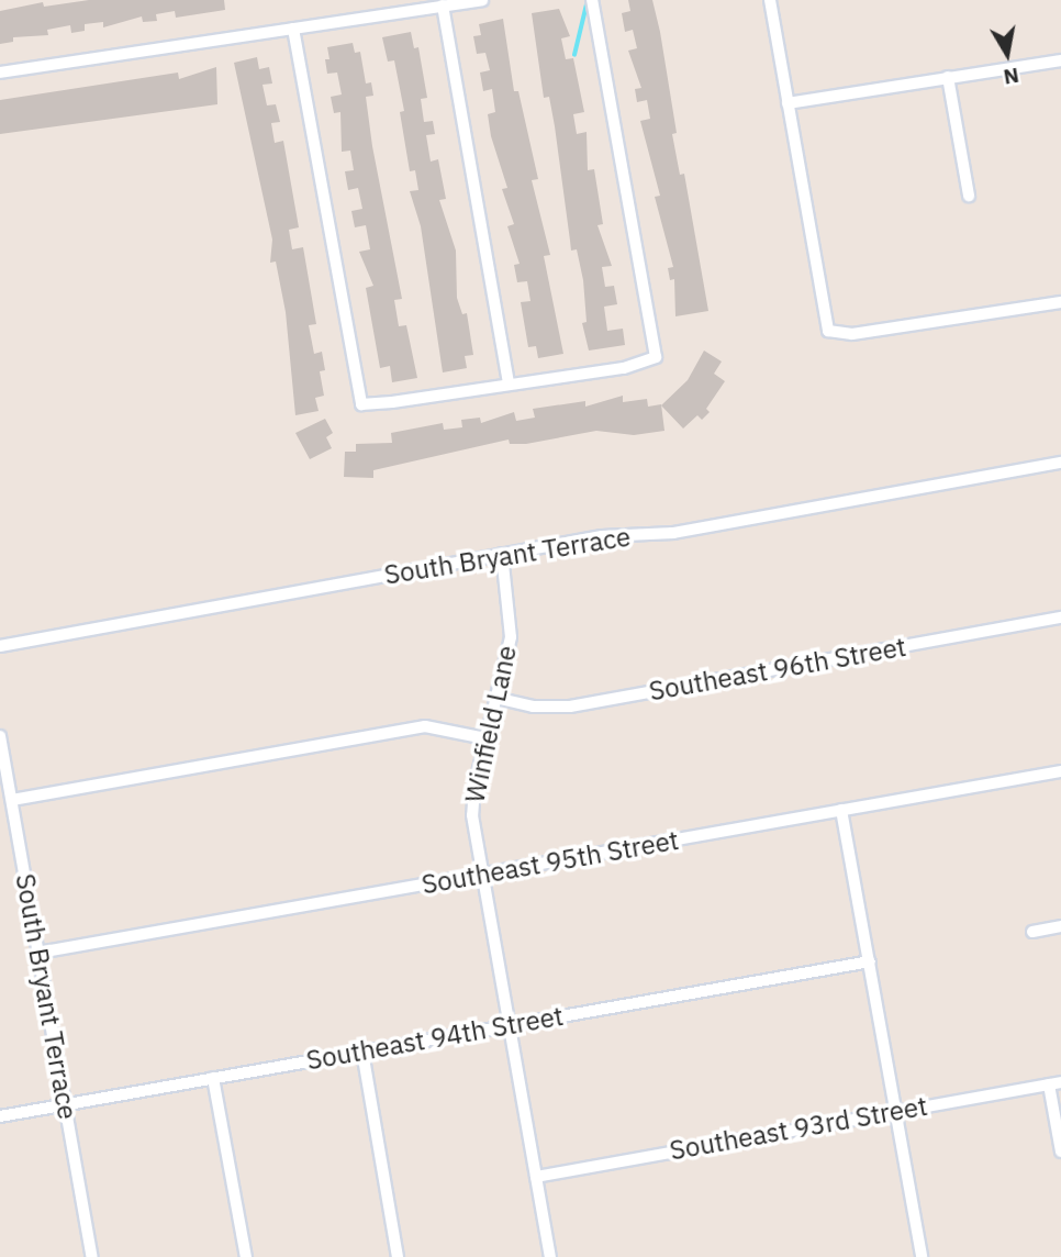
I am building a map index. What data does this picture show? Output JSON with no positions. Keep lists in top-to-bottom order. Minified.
{"streets":{"street":["South Bryant Terrace","Southeast 96th Street","Winfield Lane","Southeast 95th Street","Southeast 94th Street","Southeast 93rd Street"]},"crossings":[["South Bryant Terrace","Winfield Lane"],["South Bryant Terrace","Southeast 95th Street"],["South Bryant Terrace","Southeast 94th Street"],["Southeast 96th Street","Winfield Lane"],["Winfield Lane","Southeast 95th Street"],["Winfield Lane","Southeast 94th Street"],["Winfield Lane","Southeast 93rd Street"]],"north":"bottom"}
